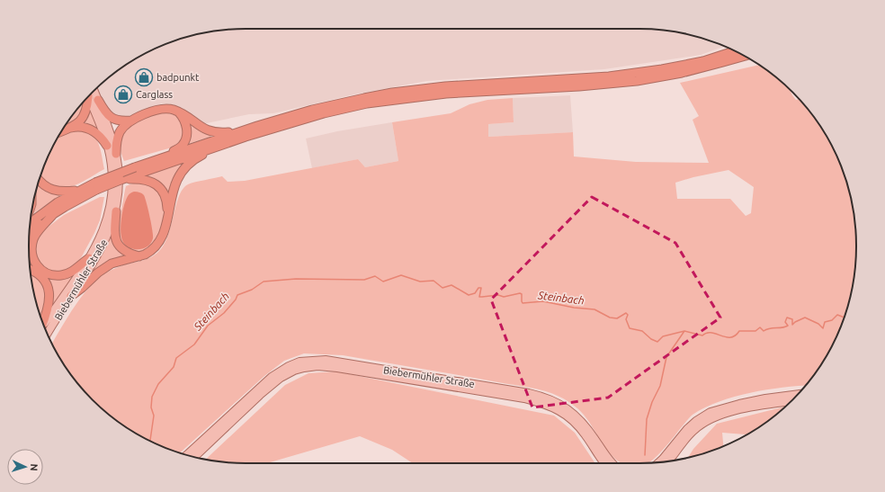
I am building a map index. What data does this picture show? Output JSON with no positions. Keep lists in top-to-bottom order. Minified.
{"streets":{"main road":["Biebermühler Straße"]},"water":["Steinbach"],"places":{"shop":["badpunkt","Carglass"]},"north":"right"}
